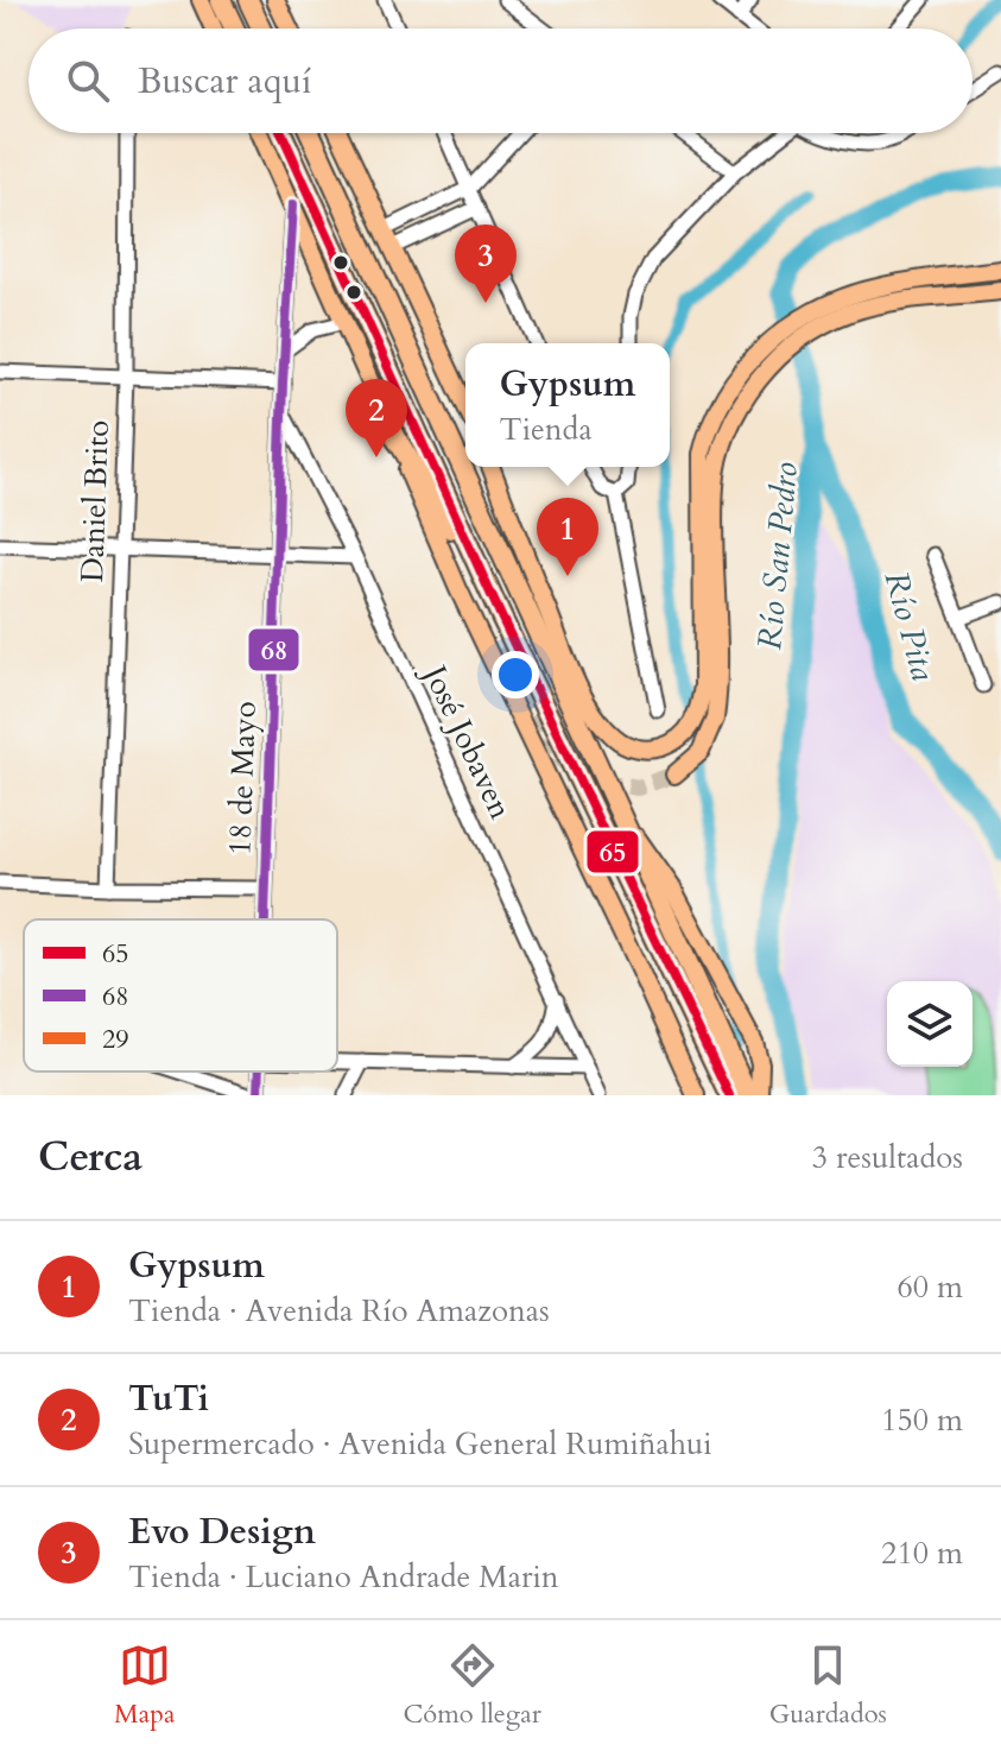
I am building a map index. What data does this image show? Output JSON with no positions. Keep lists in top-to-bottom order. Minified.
{"streets":{"street":["Daniel Brito","José Jobaven","18 de Mayo"]},"crossings":[["José Jobaven","18 de Mayo"]],"water":["Río San Pedro","Río Pita"],"lines":["transit line 65","transit line 68"],"legend":["65","68","29"],"page":{"search":"Buscar aquí","pins":["3","2","1"],"popup":["Gypsum","Tienda"],"heading":["Cerca","3 resultados"],"list":[{"mark":"1","name":"Gypsum","note":"Tienda · Avenida Río Amazonas","value":"60 m"},{"mark":"2","name":"TuTi","note":"Supermercado · Avenida General Rumiñahui","value":"150 m"},{"mark":"3","name":"Evo Design","note":"Tienda · Luciano Andrade Marin","value":"210 m"}],"nav":["Mapa","Cómo llegar","Guardados"]}}
